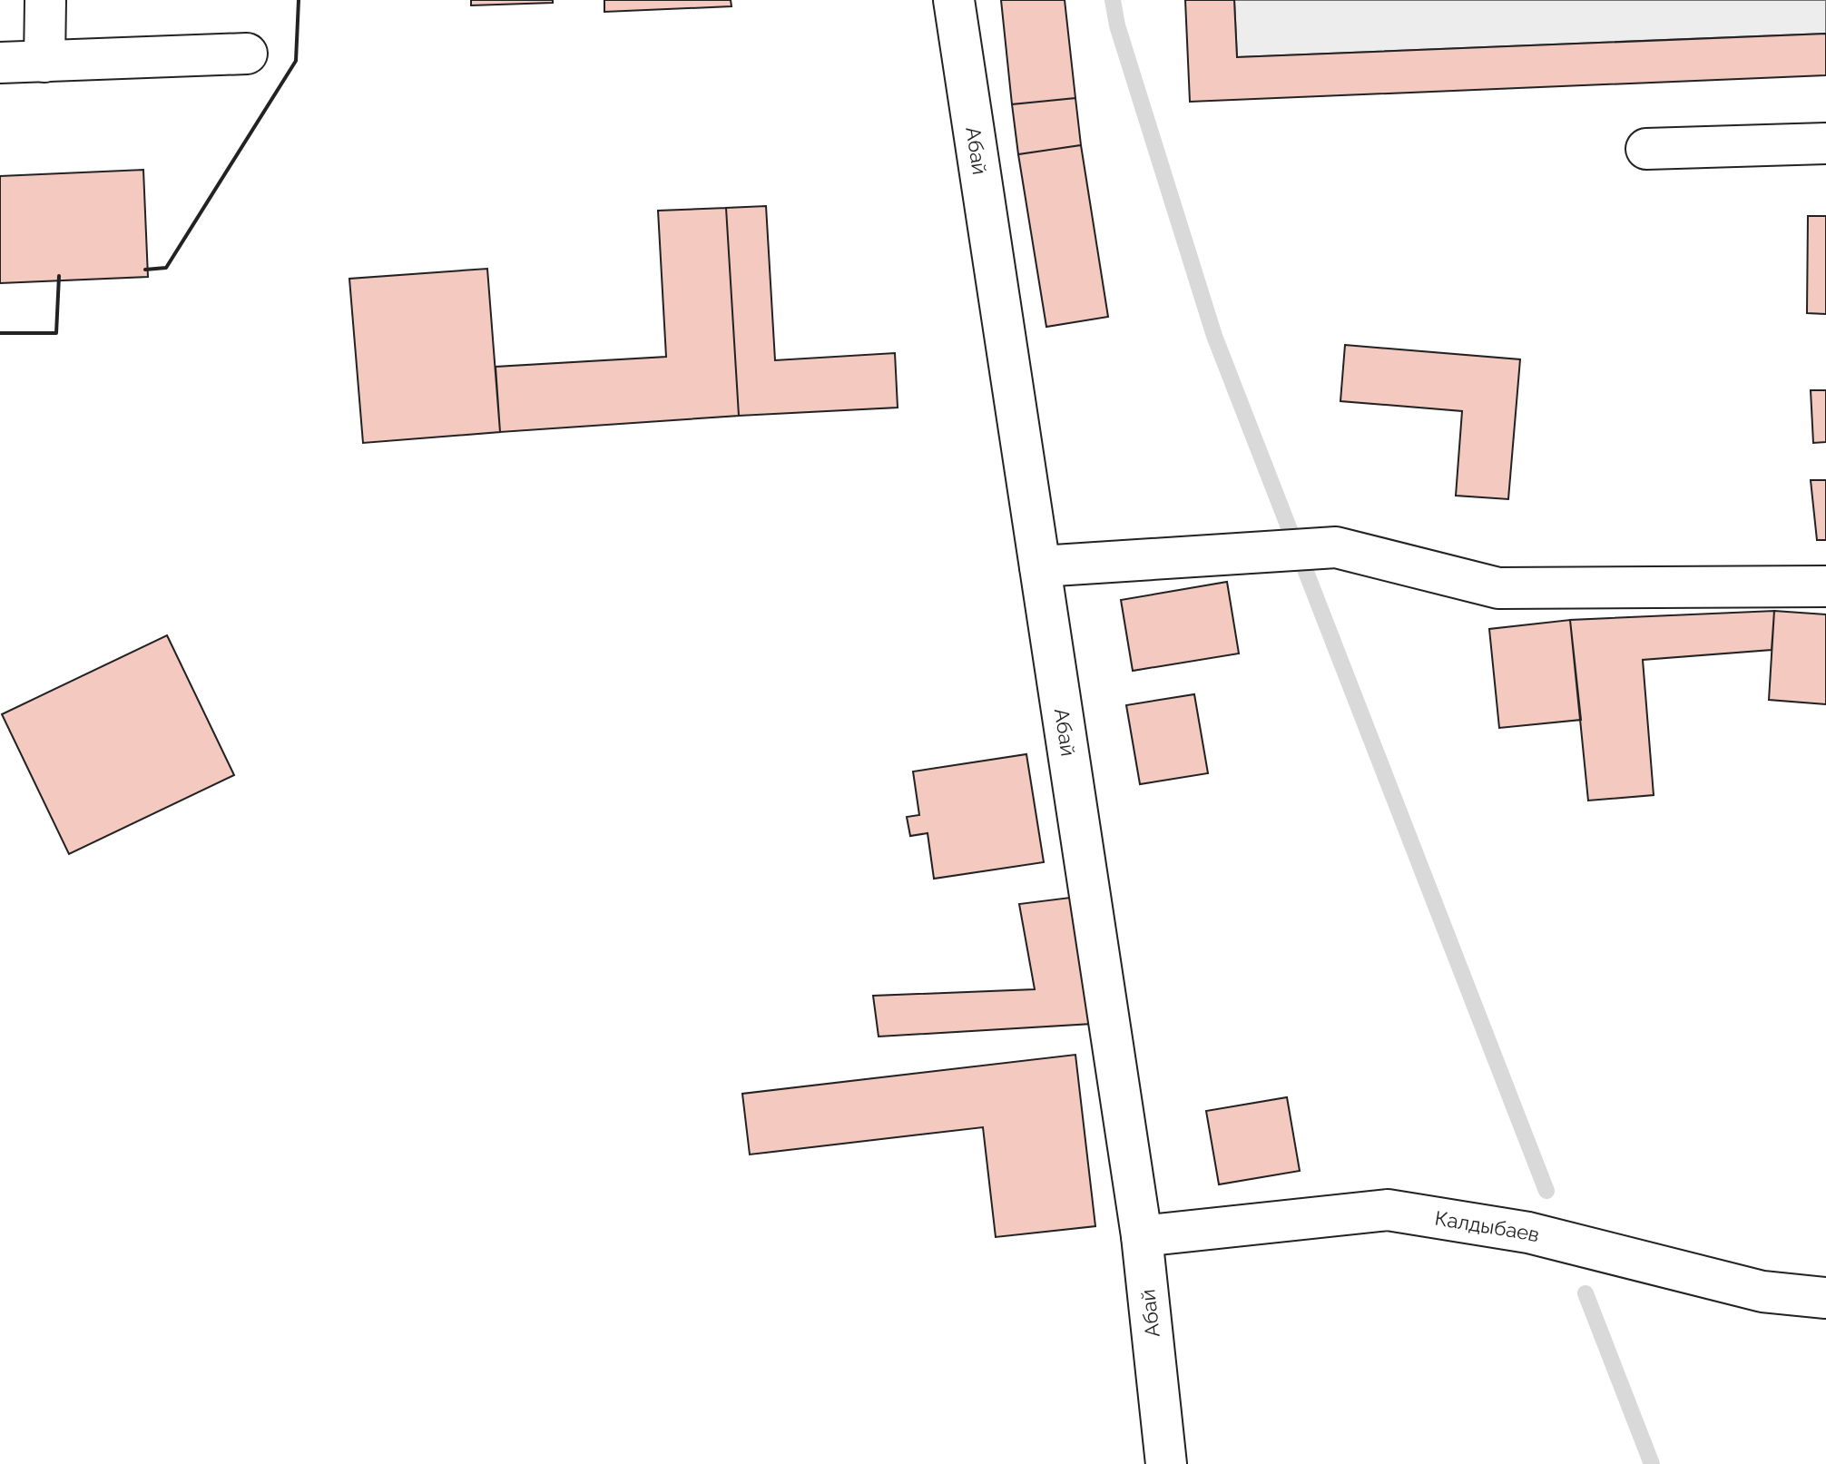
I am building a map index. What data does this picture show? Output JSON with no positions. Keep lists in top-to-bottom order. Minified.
{"streets":{"street":["Абай","Калдыбаев"]},"crossings":[["Абай","Калдыбаев"]]}
